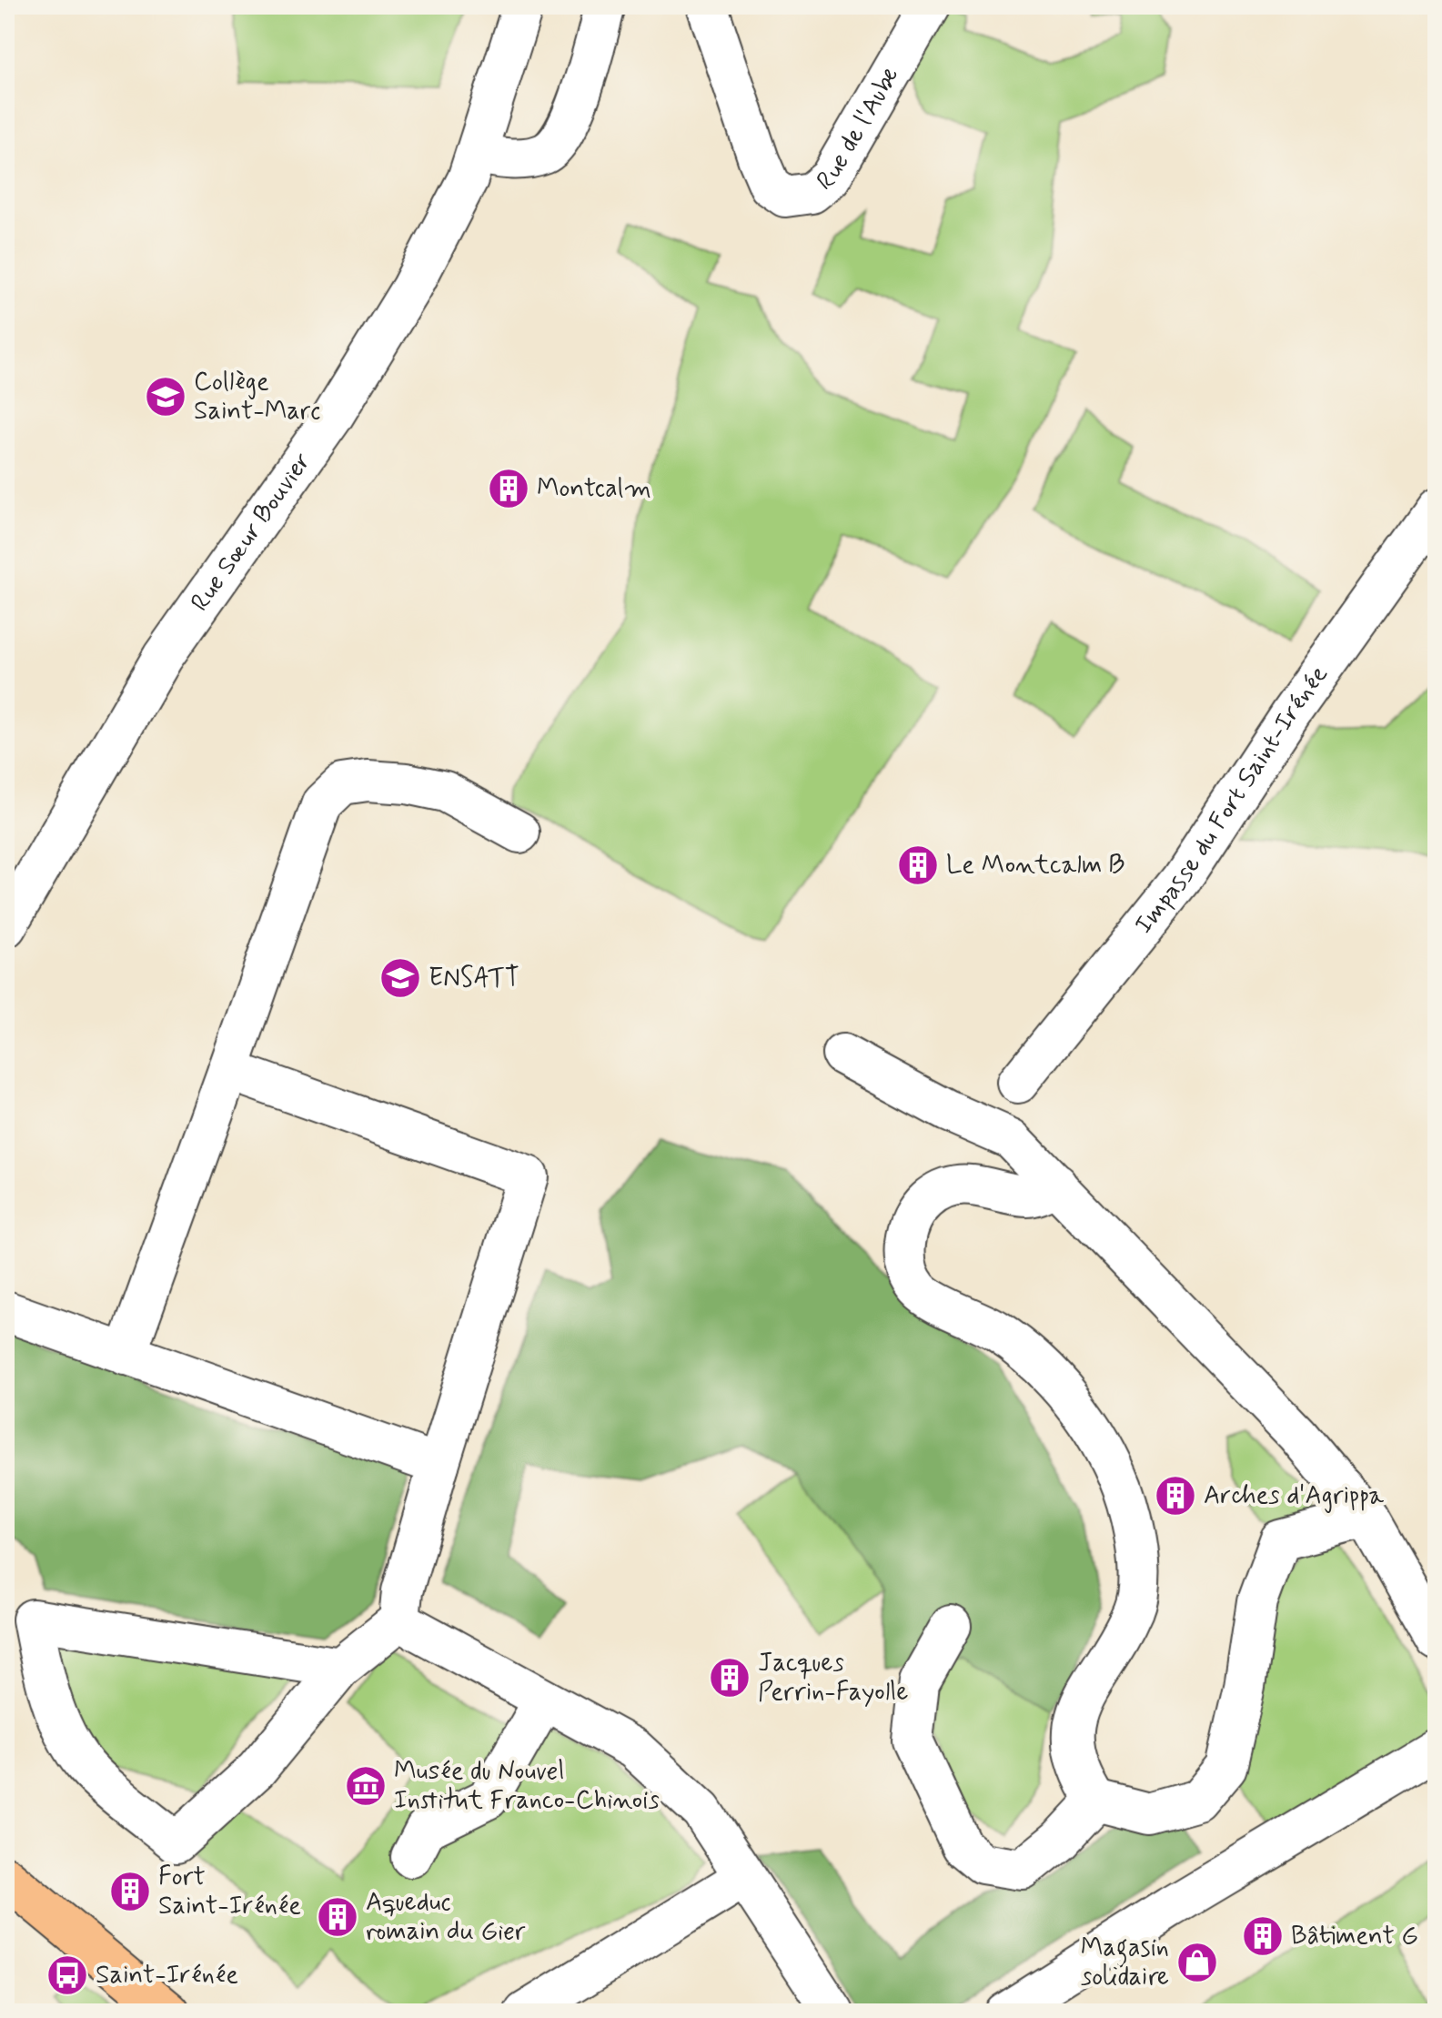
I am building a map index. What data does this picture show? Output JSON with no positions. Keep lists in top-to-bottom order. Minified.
{"streets":{"street":["Rue de l'Aube","Rue Sœur Bouvier","Impasse du Fort Saint-Irénée"]},"places":{"school or university":["Collège Saint-Marc","ENSATT"],"building":["Montcalm","Le Montcalm B","Arches d'Agrippa","Jacques Perrin-Fayolle","Fort Saint-Irénée","Aqueduc romain du Gier","Bâtiment G"],"museum":["Musée du Nouvel Institut Franco-Chinois"],"shop":["Magasin solidaire"],"bus stop":["Saint-Irénée"]}}
